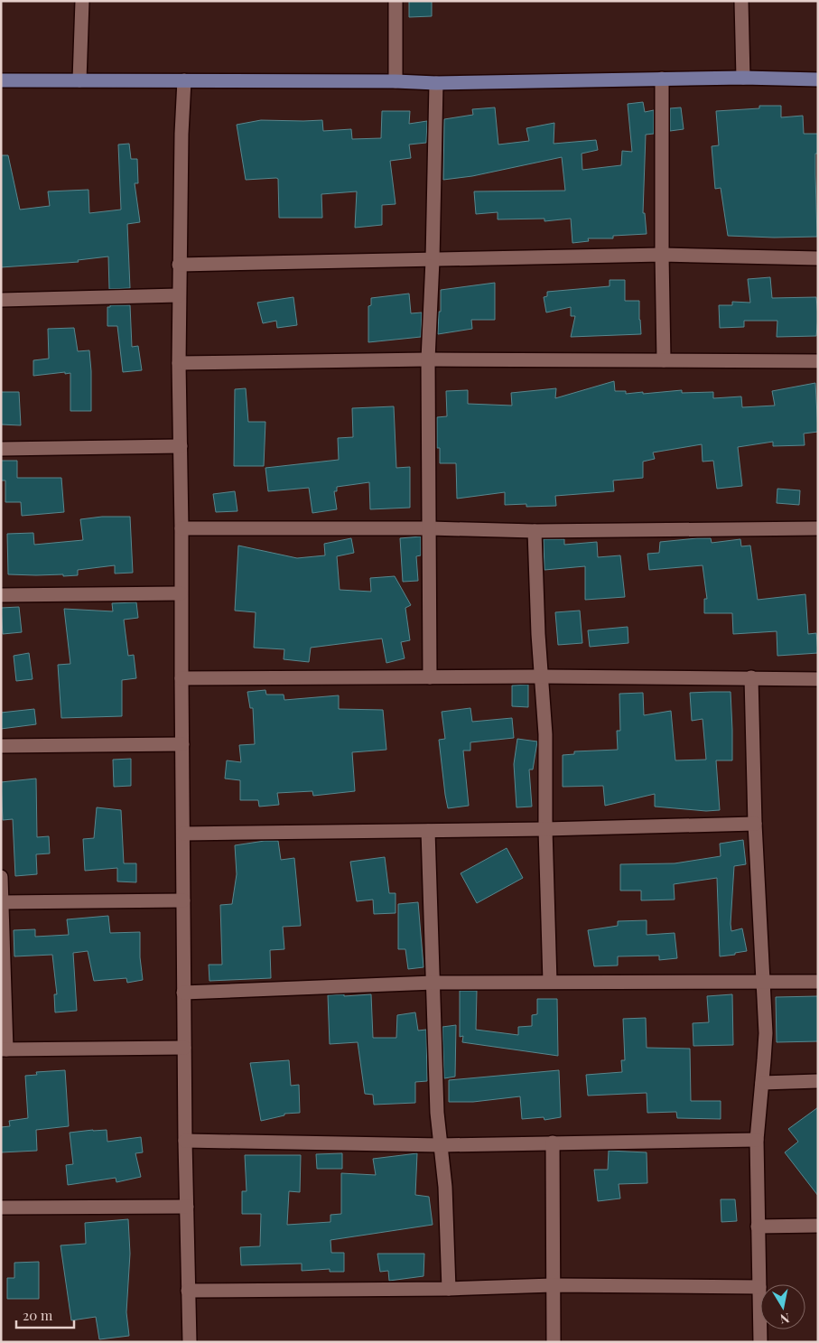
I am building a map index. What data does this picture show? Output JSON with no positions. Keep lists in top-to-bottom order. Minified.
{"scale_bar":"20 m","north":"bottom"}
